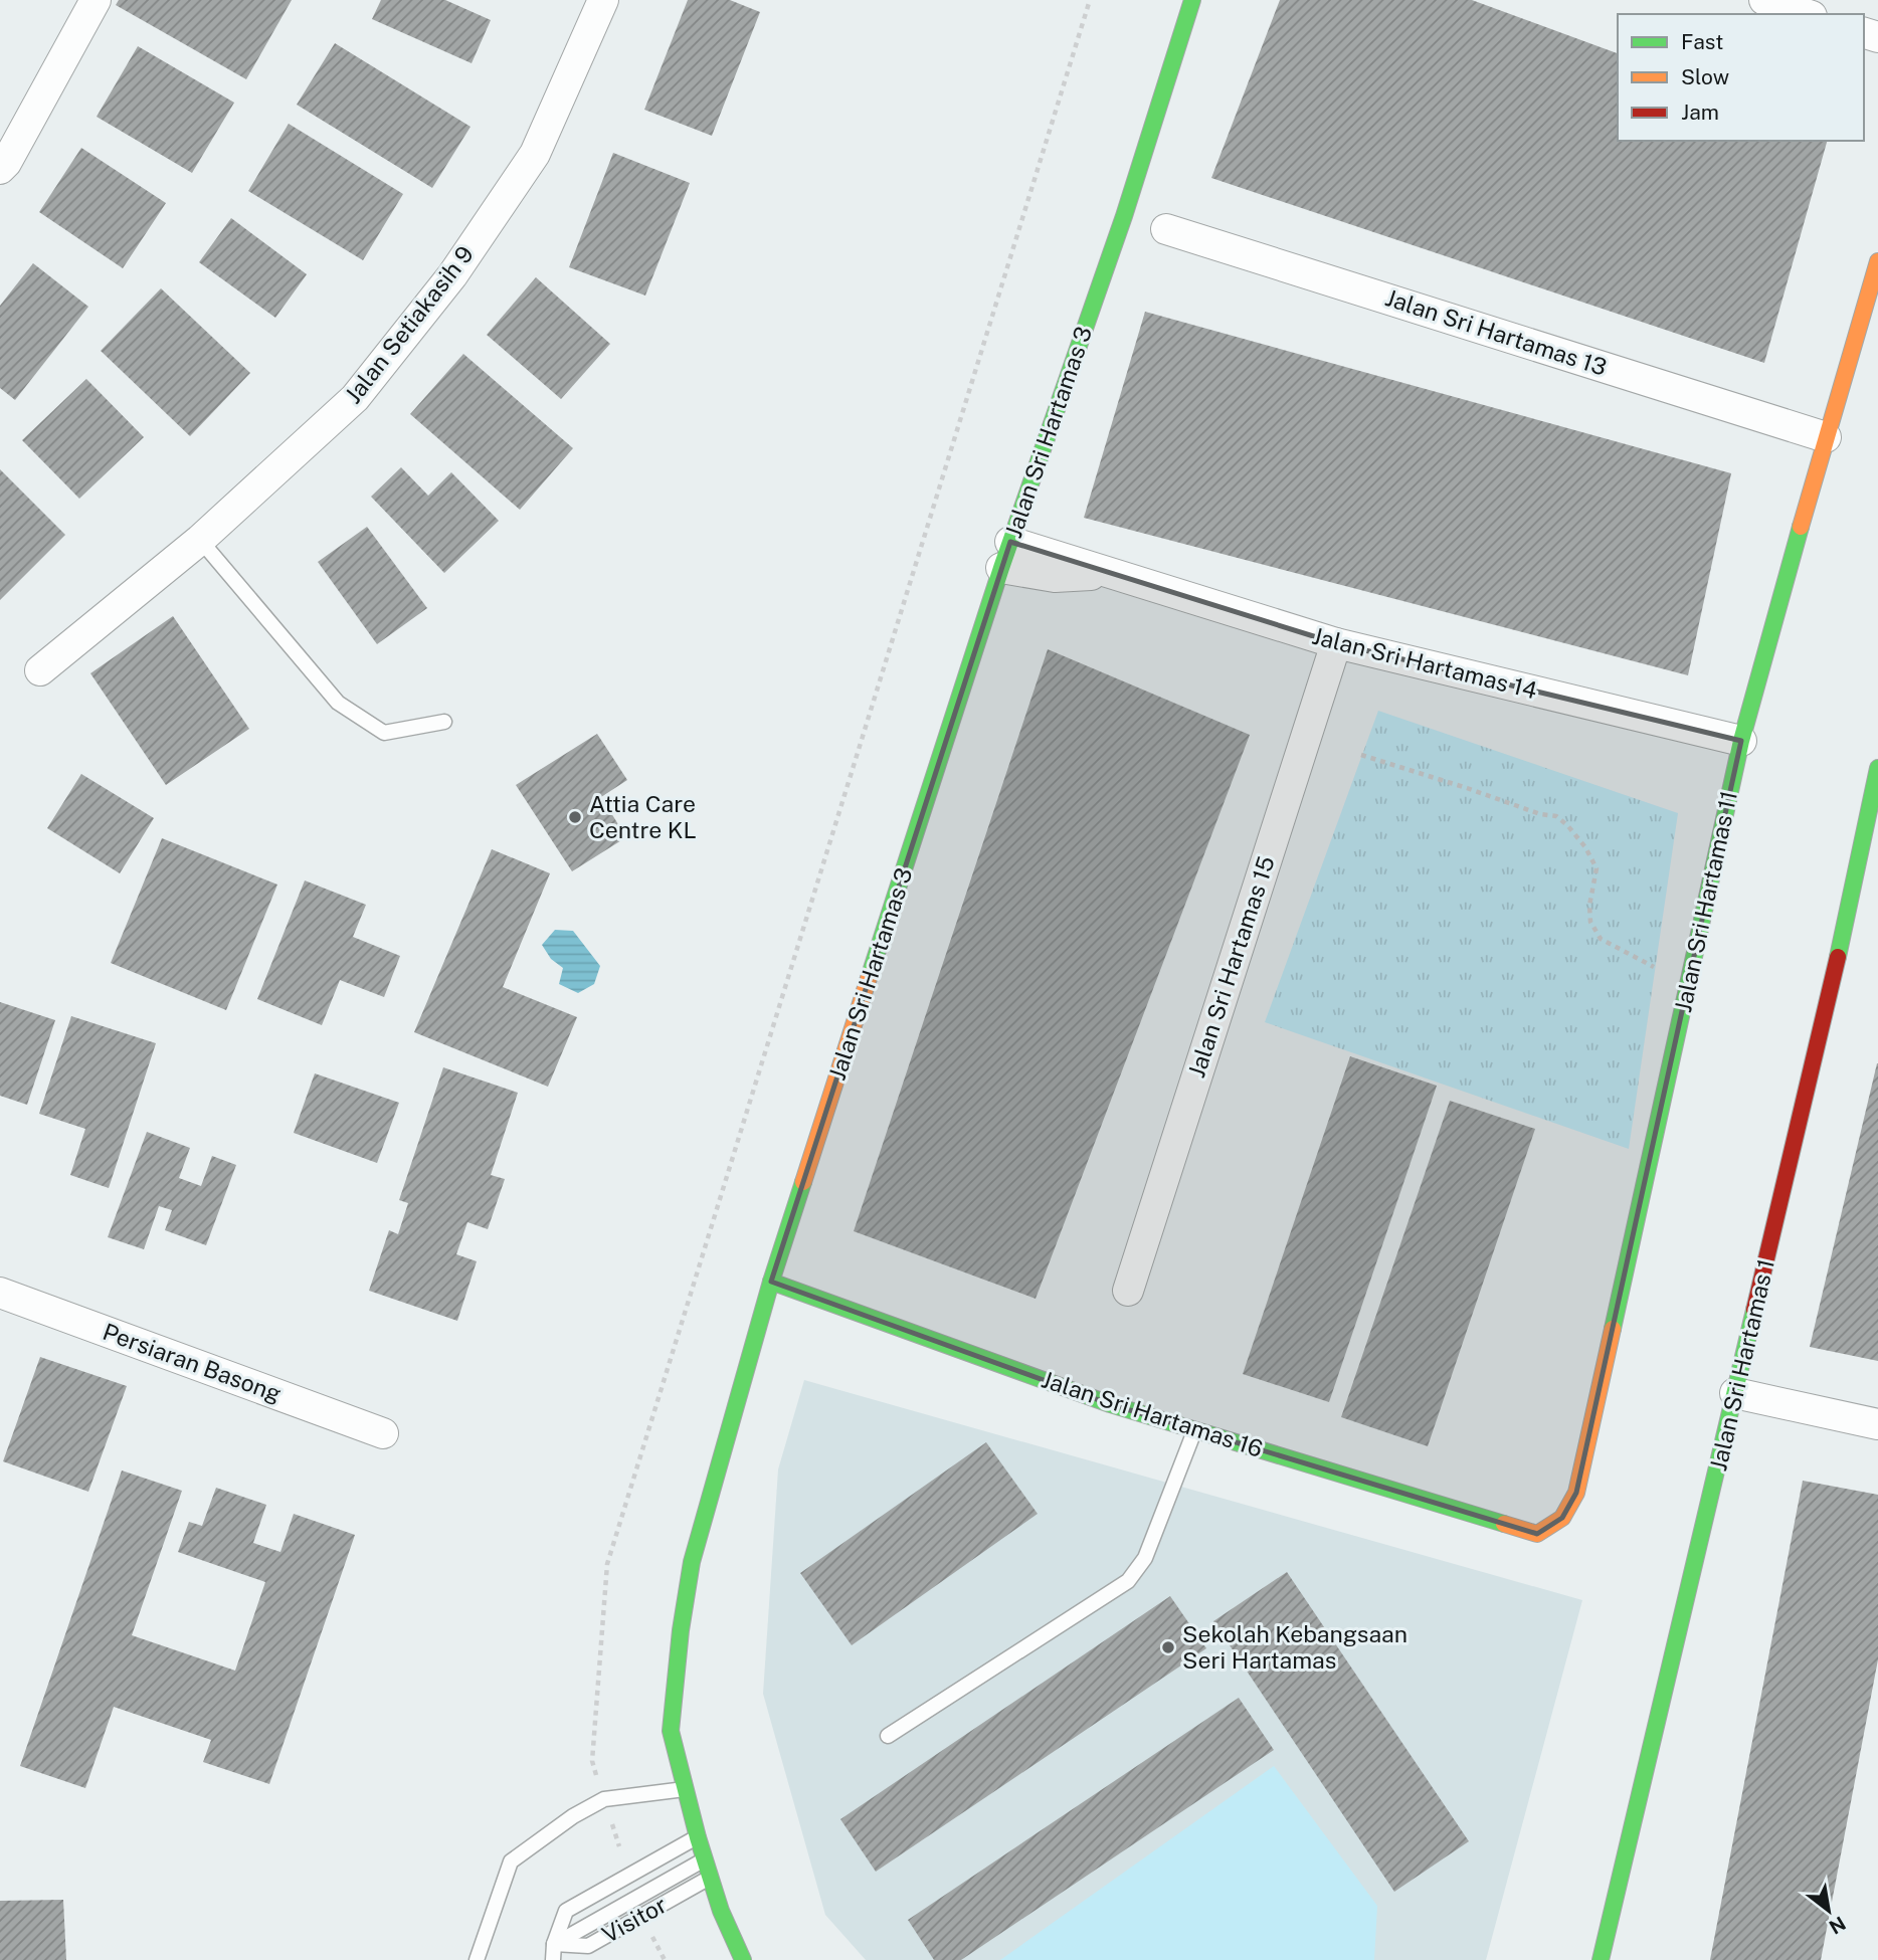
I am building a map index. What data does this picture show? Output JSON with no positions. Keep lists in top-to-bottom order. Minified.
{"streets":{"street":["Jalan Setiakasih 9","Jalan Sri Hartamas 13","Jalan Sri Hartamas 3","Jalan Sri Hartamas 14","Jalan Sri Hartamas 11","Jalan Sri Hartamas 15","Persiaran Basong","Jalan Sri Hartamas 1","Jalan Sri Hartamas 16"],"lane":["Visitor"]},"crossings":[["Jalan Sri Hartamas 13","Jalan Sri Hartamas 11"],["Jalan Sri Hartamas 3","Jalan Sri Hartamas 14"],["Jalan Sri Hartamas 3","Jalan Sri Hartamas 16"],["Jalan Sri Hartamas 3","Visitor"],["Jalan Sri Hartamas 14","Jalan Sri Hartamas 11"],["Jalan Sri Hartamas 14","Jalan Sri Hartamas 15"],["Jalan Sri Hartamas 11","Jalan Sri Hartamas 16"]],"places":["Attia Care Centre KL","Sekolah Kebangsaan Seri Hartamas"],"legend":["Fast","Slow","Jam"],"north":"bottom right"}
